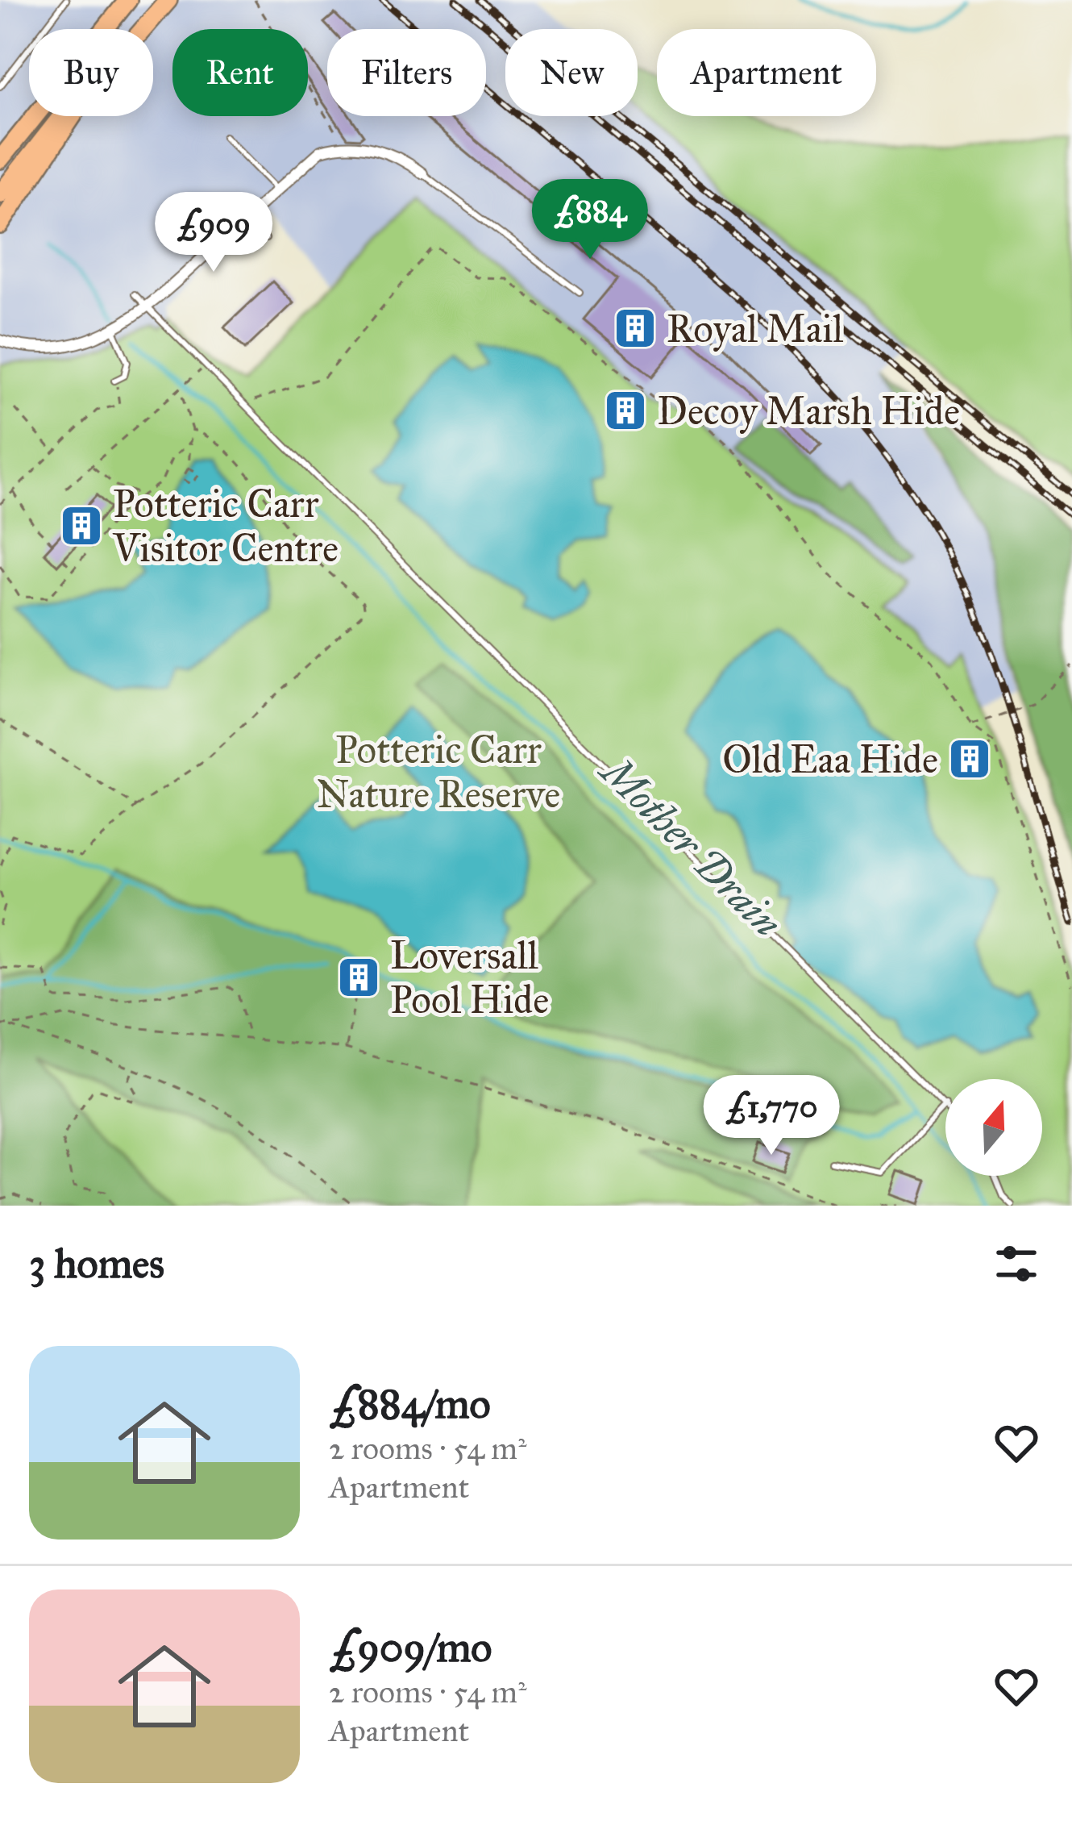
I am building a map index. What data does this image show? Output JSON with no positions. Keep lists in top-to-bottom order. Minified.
{"water":["Mother Drain"],"parks":["Potteric Carr Nature Reserve"],"places":{"building":["Royal Mail","Decoy Marsh Hide","Potteric Carr Visitor Centre","Old Eaa Hide","Loversall Pool Hide"]},"north":"top","page":{"chip":["Buy","Rent","Filters","New","Apartment"],"price":["£884","£909","£1,770"],"heading":"3 homes","list":[{"name":"£884/mo","note":"2 rooms · 54 m² · Apartment"},{"name":"£909/mo","note":"2 rooms · 54 m² · Apartment"}]}}
